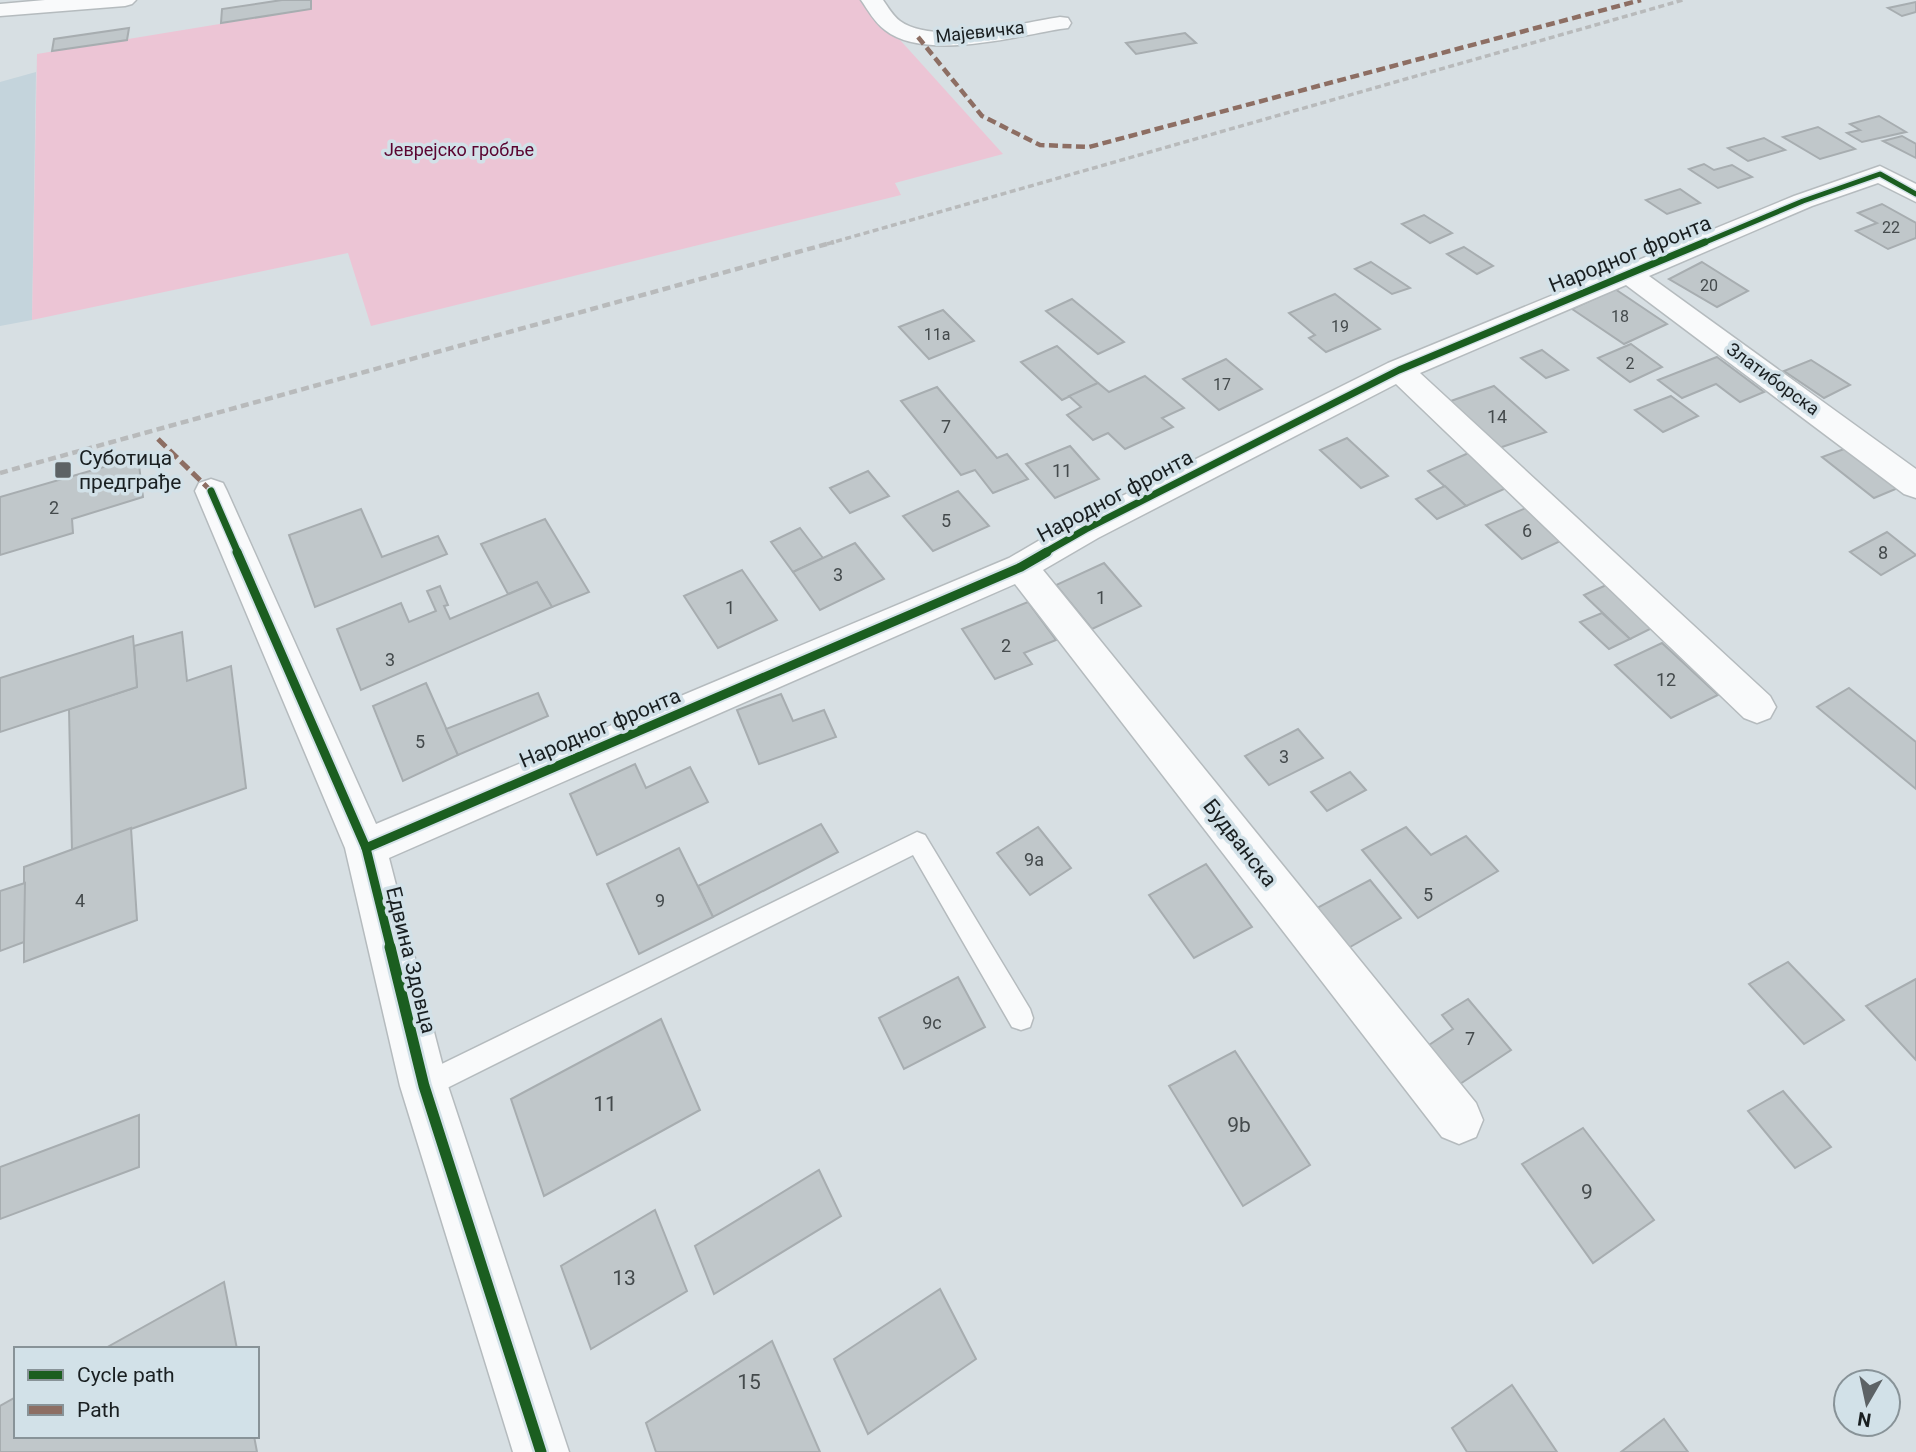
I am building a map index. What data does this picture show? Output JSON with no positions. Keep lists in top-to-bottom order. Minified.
{"streets":{"street":["Мајевичка","Народног фронта","Златиборска","Будванска","Едвина Здовца"]},"crossings":[["Народног фронта","Златиборска"],["Народног фронта","Будванска"],["Народног фронта","Едвина Здовца"]],"parks":["Јеврејско гробље"],"places":{"transit":["Суботица предграђе"]},"house_numbers":["22","20","18","19","11a","2","17","14","7","11","2","5","6","8","3","1","1","2","3","12","5","3","9a","5","4","9","9c","7","11","9b","9","13","15"],"legend":["Cycle path","Path"],"north":"bottom"}
